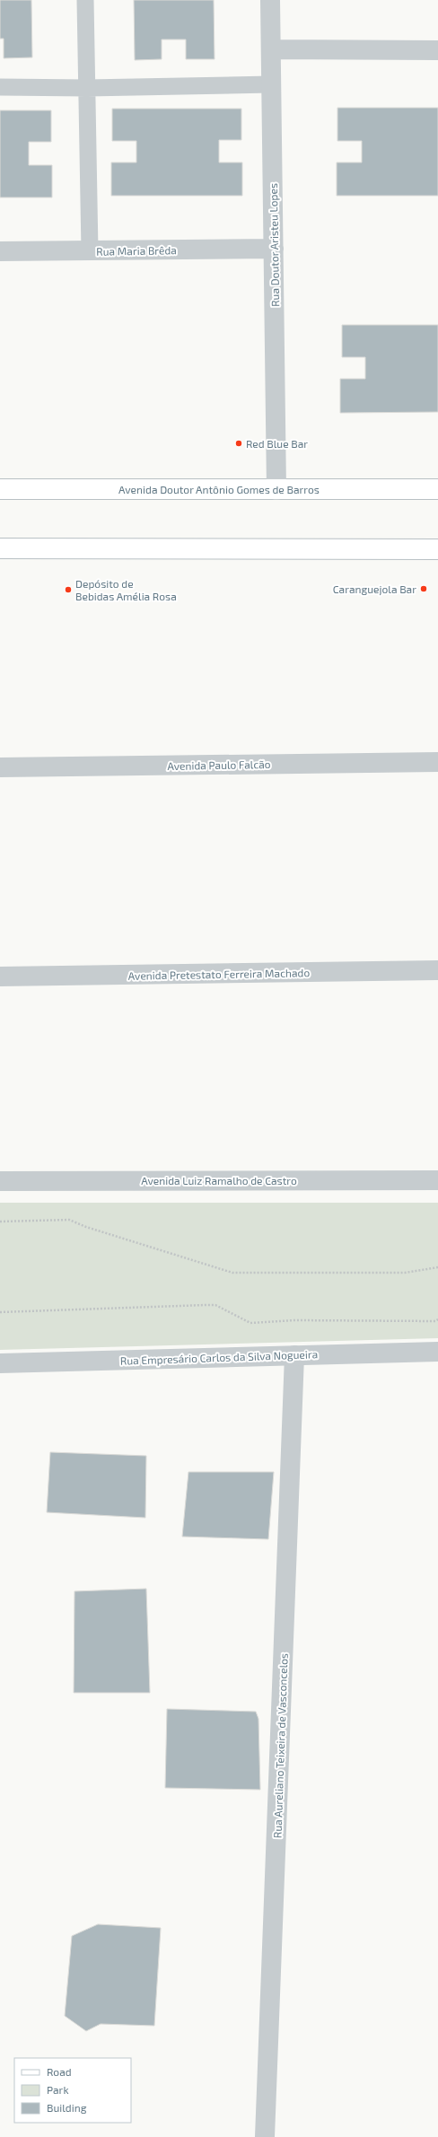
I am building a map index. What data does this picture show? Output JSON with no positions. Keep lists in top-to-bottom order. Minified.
{"streets":{"main road":["Avenida Doutor Antônio Gomes de Barros"],"street":["Rua Doutor Aristeu Lopes","Rua Maria Brêda","Avenida Paulo Falcão","Avenida Pretestato Ferreira Machado","Avenida Luiz Ramalho de Castro","Rua Empresário Carlos da Silva Nogueira","Rua Aureliano Teixeira de Vasconcelos"]},"crossings":[["Rua Doutor Aristeu Lopes","Rua Maria Brêda"],["Rua Doutor Aristeu Lopes","Avenida Doutor Antônio Gomes de Barros"],["Rua Empresário Carlos da Silva Nogueira","Rua Aureliano Teixeira de Vasconcelos"]],"places":["Red Blue Bar","Caranguejola Bar","Depósito de Bebidas Amélia Rosa"],"legend":["Road","Park","Building"]}
